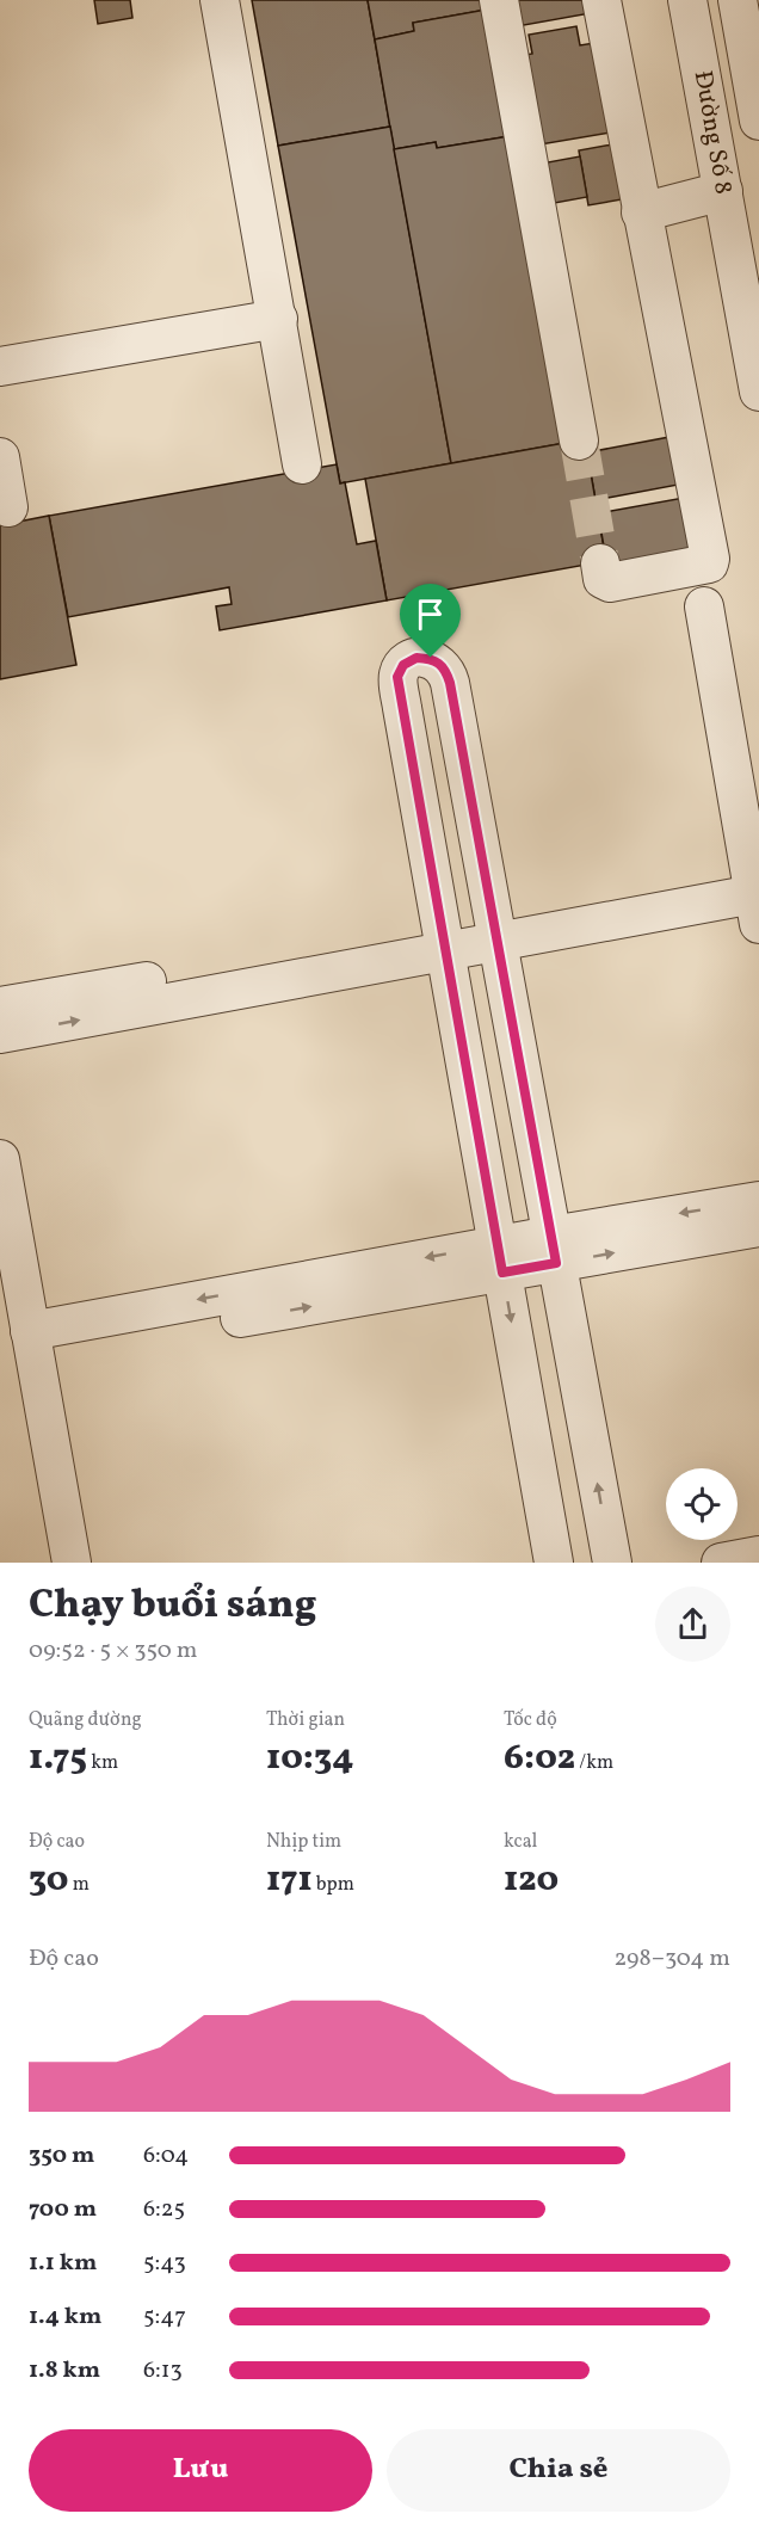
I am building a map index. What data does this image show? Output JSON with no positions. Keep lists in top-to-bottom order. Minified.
{"streets":{"street":["Đường Số 8"]},"page":{"heading":["Chạy buổi sáng","09:52 · 5 × 350 m"],"stats":[["Quãng đường","1.75 km"],["Thời gian","10:34"],["Tốc độ","6:02 /km"],["Độ cao","30 m"],["Nhịp tim","171 bpm"],["kcal","120"]],"chart":["Độ cao","298–304 m"],"list":[{"name":"350 m","note":"6:04"},{"name":"700 m","note":"6:25"},{"name":"1.1 km","note":"5:43"},{"name":"1.4 km","note":"5:47"},{"name":"1.8 km","note":"6:13"}],"buttons":["Lưu","Chia sẻ"]}}
